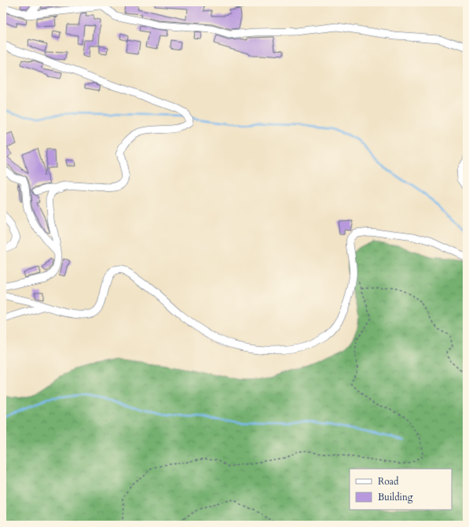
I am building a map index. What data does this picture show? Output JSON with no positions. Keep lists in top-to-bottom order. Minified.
{"legend":["Road","Building"]}
